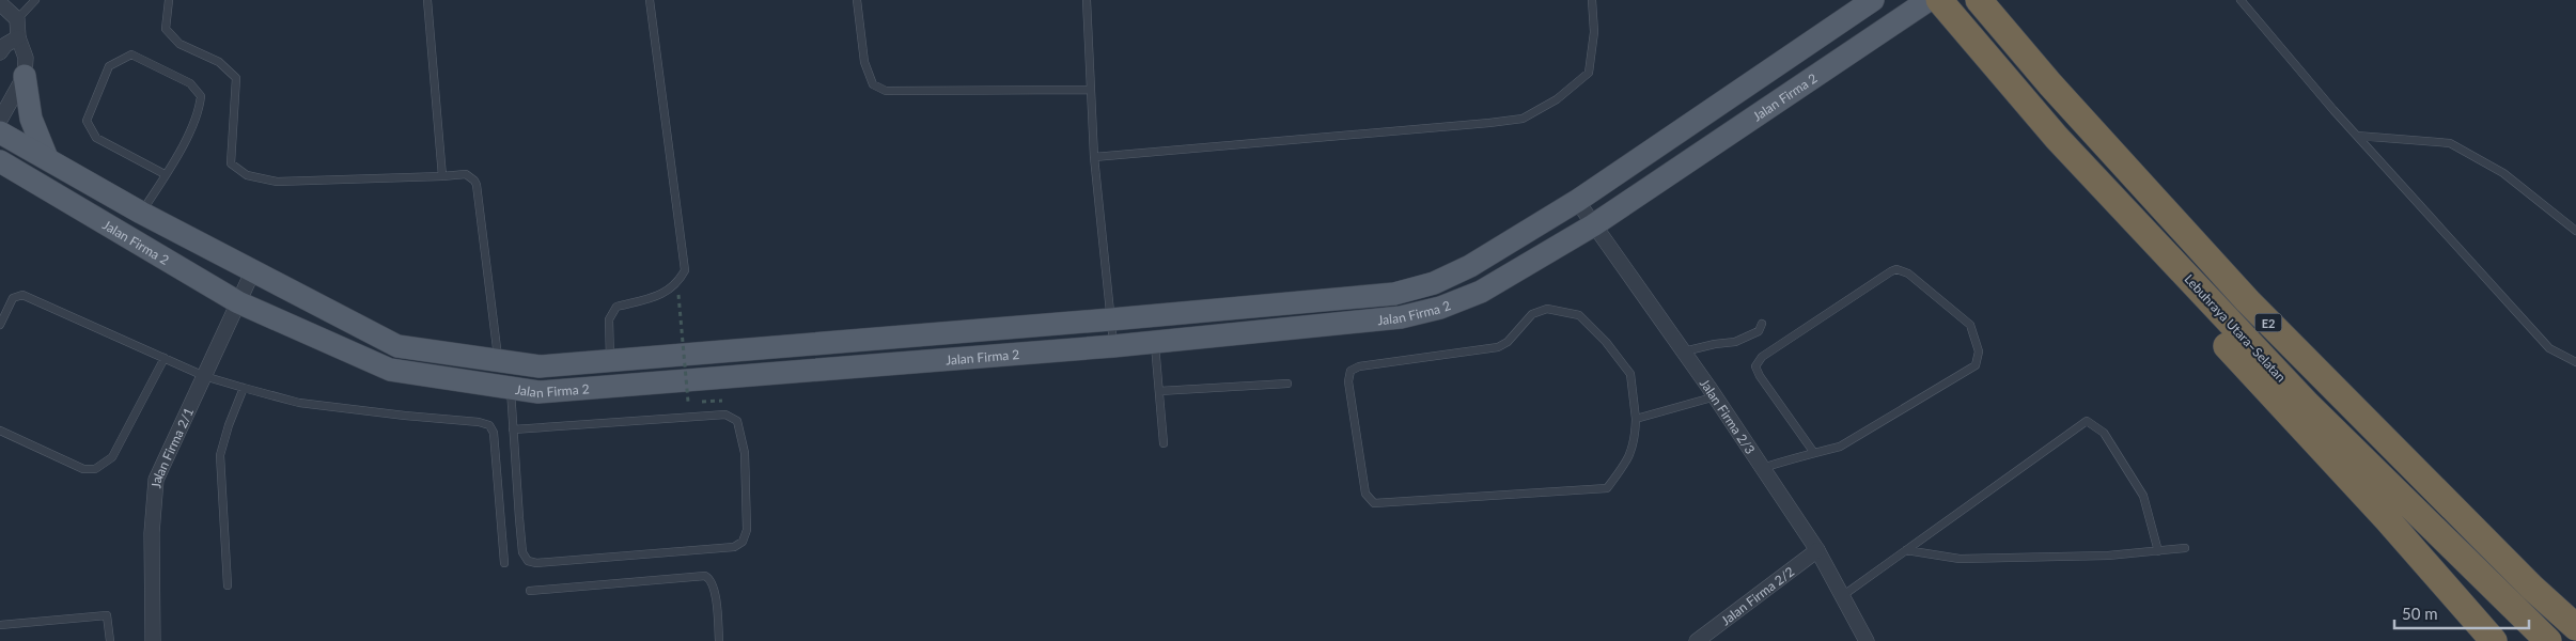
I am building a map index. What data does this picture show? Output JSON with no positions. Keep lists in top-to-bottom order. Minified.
{"streets":{"highway":["E2","Lebuhraya Utara–Selatan"],"main road":["Jalan Firma 2"],"street":["Jalan Firma 2/3","Jalan Firma 2/1","Jalan Firma 2/2"]},"crossings":[["Jalan Firma 2","Jalan Firma 2/3"],["Jalan Firma 2","Jalan Firma 2/1"],["Jalan Firma 2/3","Jalan Firma 2/2"]],"scale_bar":"50 m"}
